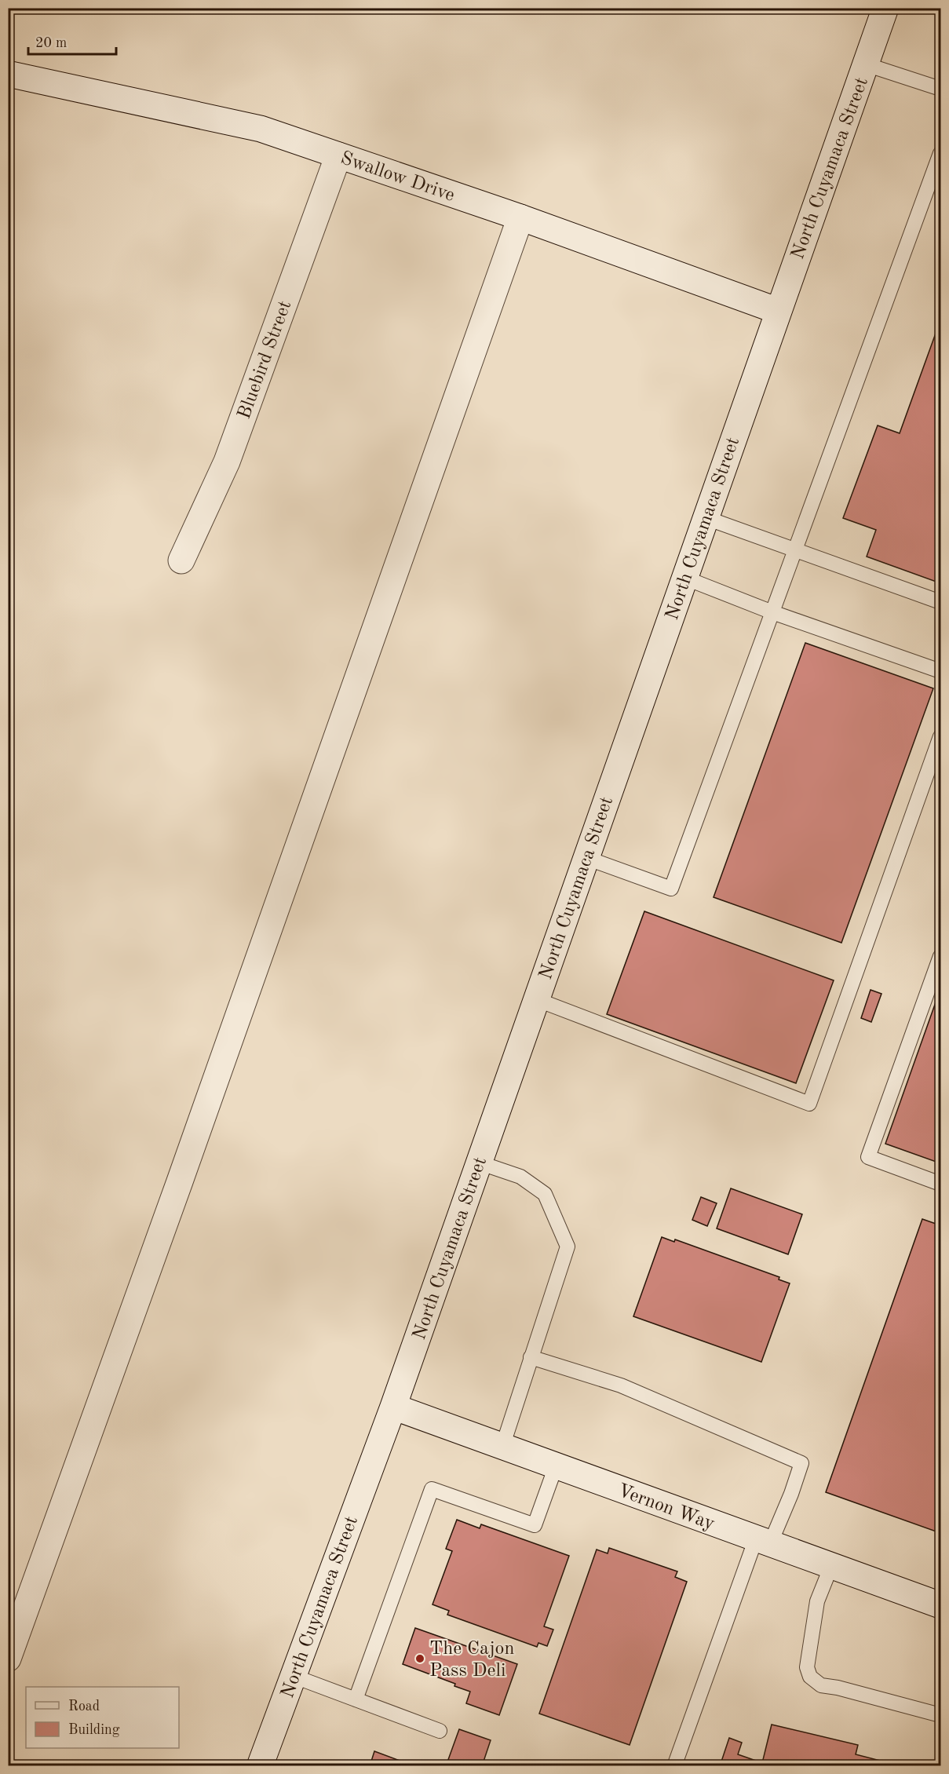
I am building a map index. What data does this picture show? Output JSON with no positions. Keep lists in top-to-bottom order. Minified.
{"streets":{"street":["North Cuyamaca Street","Swallow Drive","Bluebird Street","Vernon Way"]},"crossings":[["North Cuyamaca Street","Swallow Drive"],["North Cuyamaca Street","Vernon Way"],["Swallow Drive","Bluebird Street"]],"places":["The Cajon Pass Deli"],"legend":["Road","Building"],"scale_bar":"20 m"}
